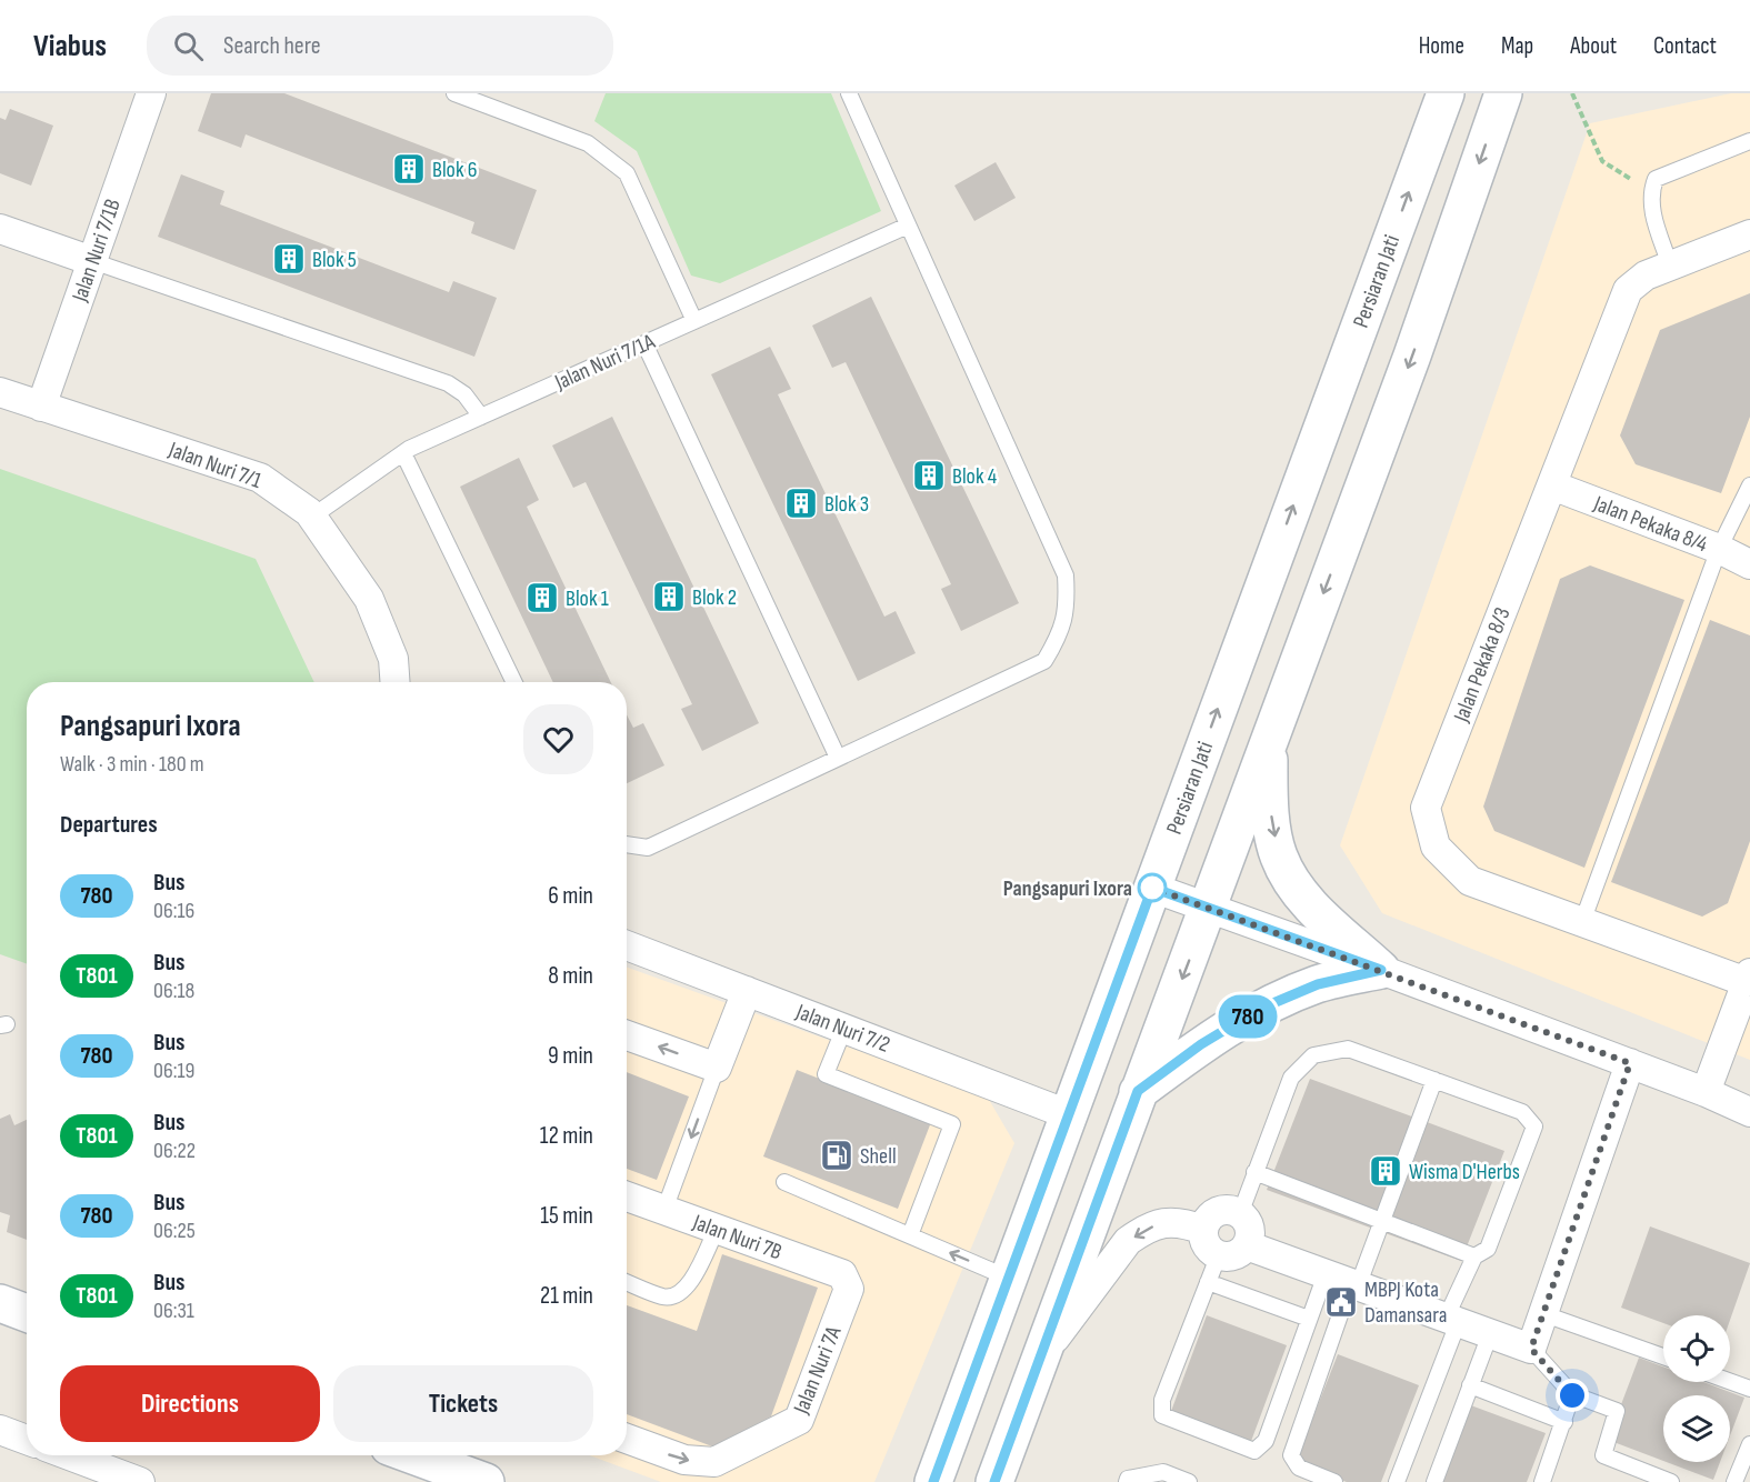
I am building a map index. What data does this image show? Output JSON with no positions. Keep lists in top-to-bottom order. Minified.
{"streets":{"main road":["Persiaran Jati"],"street":["Jalan Nuri 7/1B","Jalan Nuri 7/1","Jalan Pekaka 8/4","Jalan Pekaka 8/3","Jalan Nuri 7/2","Jalan Nuri 7B","Jalan Nuri 7A"],"lane":["Jalan Nuri 7/1A"]},"crossings":[["Jalan Nuri 7/1B","Jalan Nuri 7/1"],["Persiaran Jati","Jalan Nuri 7/2"],["Jalan Nuri 7/1A","Jalan Nuri 7/1"],["Jalan Pekaka 8/4","Jalan Pekaka 8/3"],["Jalan Nuri 7B","Jalan Nuri 7A"]],"one_way":["Jalan Nuri 7A"],"places":{"building":["Blok 6","Blok 5","Blok 4","Blok 3","Blok 2","Blok 1","Wisma D'Herbs"],"other":["Pangsapuri Ixora"],"fuel station":["Shell"],"public building":["MBPJ Kota Damansara"]},"lines":["bus line 780"],"page":{"header":"Viabus","search":"Search here","nav":["Home","Map","About","Contact"],"on_map":"780","heading":[["Pangsapuri Ixora","Walk · 3 min · 180 m"],"Departures"],"list":[{"mark":"780","name":"Bus","note":"06:16","value":"6 min"},{"mark":"T801","name":"Bus","note":"06:18","value":"8 min"},{"mark":"780","name":"Bus","note":"06:19","value":"9 min"},{"mark":"T801","name":"Bus","note":"06:22","value":"12 min"},{"mark":"780","name":"Bus","note":"06:25","value":"15 min"},{"mark":"T801","name":"Bus","note":"06:31","value":"21 min"}],"buttons":["Directions","Tickets"]}}
